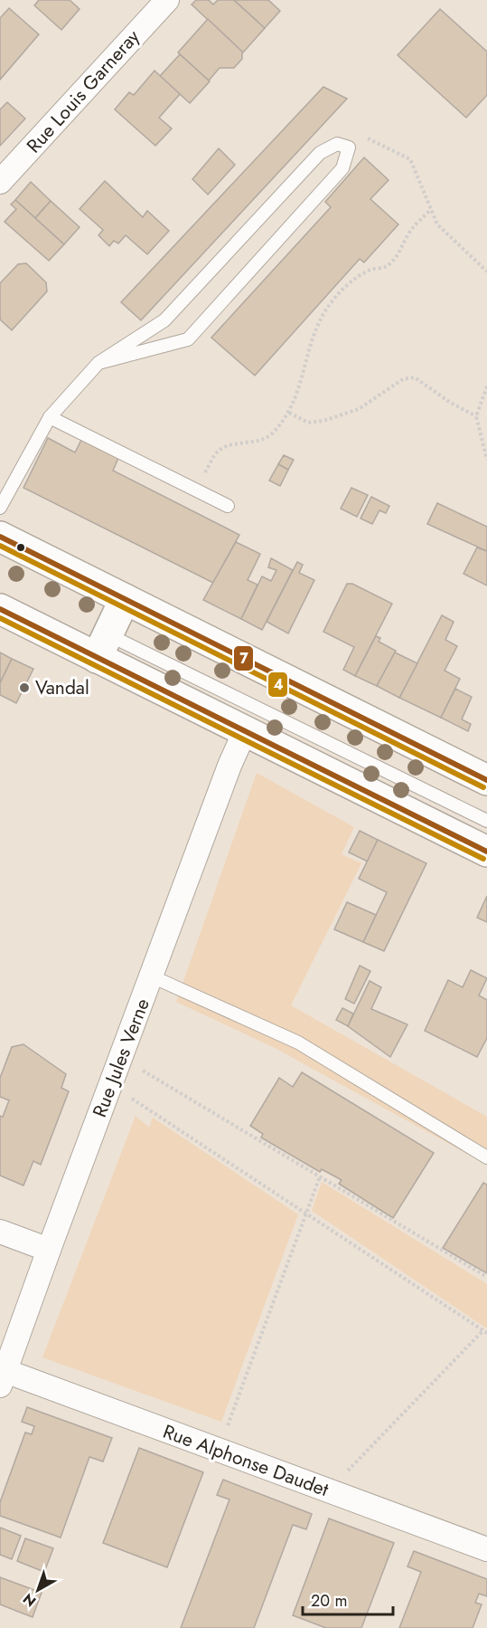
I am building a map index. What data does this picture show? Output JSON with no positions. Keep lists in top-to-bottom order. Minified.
{"streets":{"street":["Rue Louis Garneray","Rue Jules Verne","Rue Alphonse Daudet"]},"crossings":[["Rue Jules Verne","Rue Alphonse Daudet"]],"places":["Vandal"],"lines":["transit line 7","transit line 4"],"scale_bar":"20 m","north":"bottom left"}
